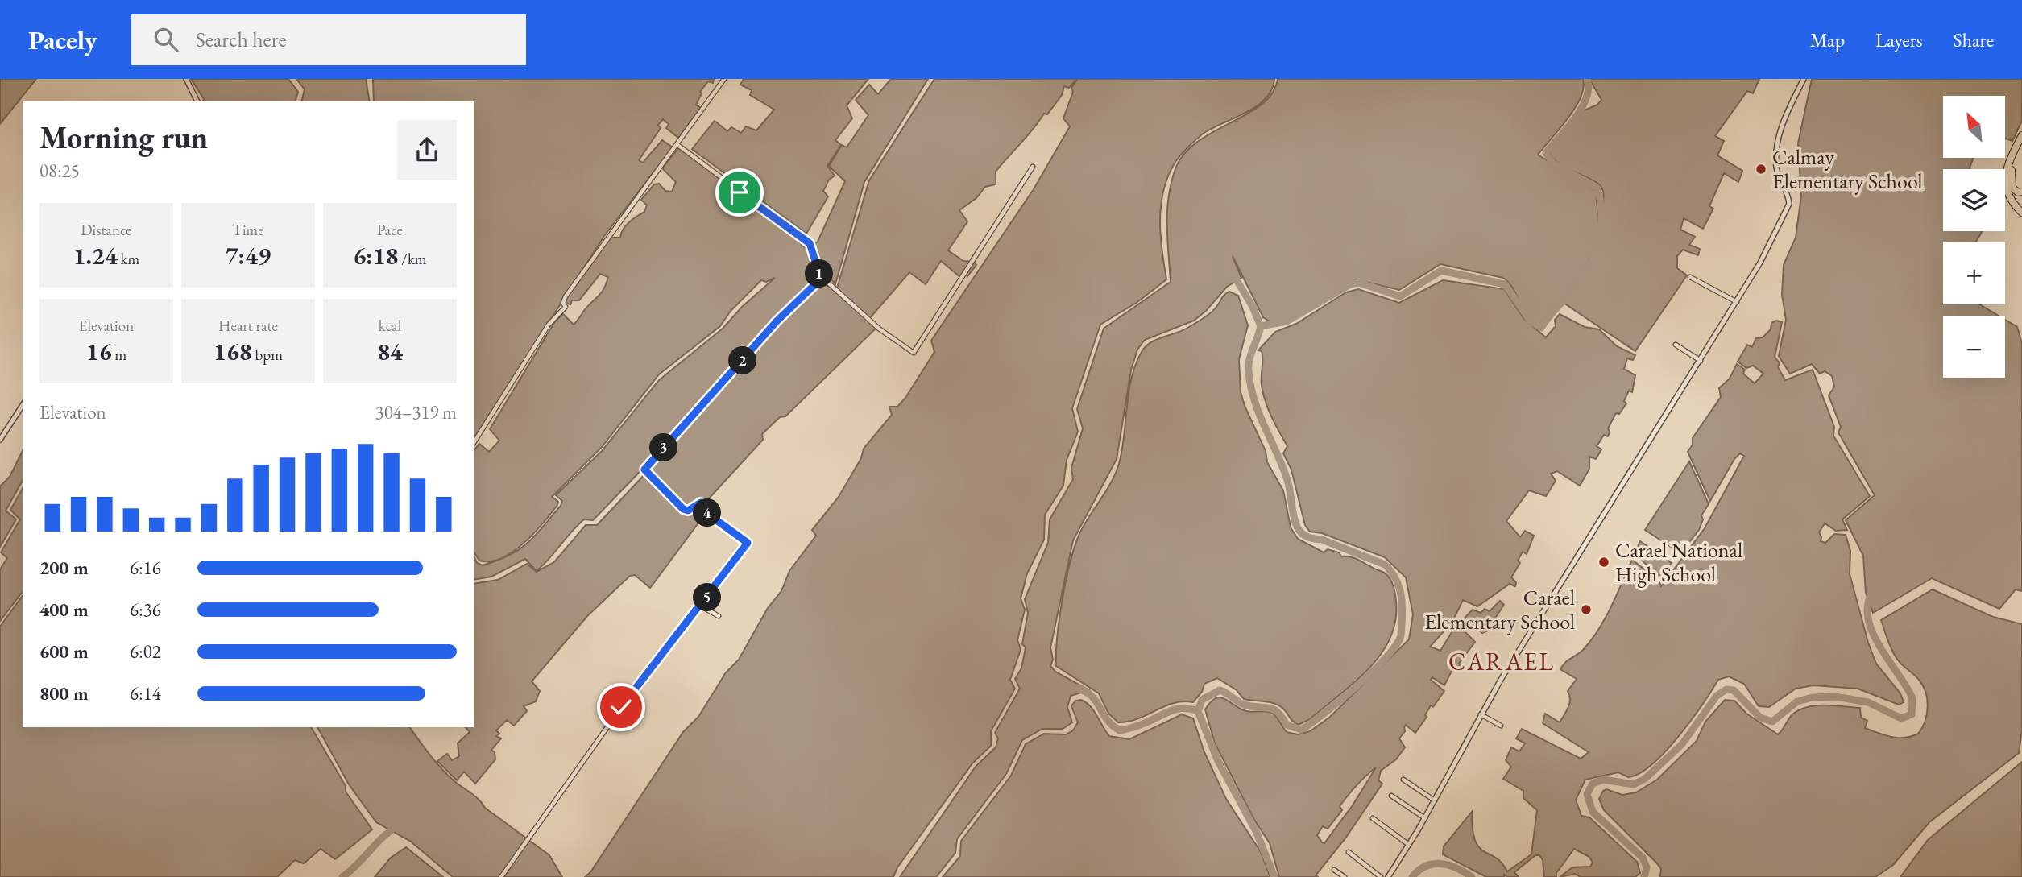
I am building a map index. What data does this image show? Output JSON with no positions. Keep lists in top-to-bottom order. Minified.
{"districts":["CARAEL"],"places":["Calmay Elementary School","Carael National High School","Carael Elementary School"],"north":"top left","page":{"header":"Pacely","search":"Search here","nav":["Map","Layers","Share"],"map_buttons":["+","−"],"heading":["Morning run","08:25"],"stats":[["Distance","1.24 km"],["Time","7:49"],["Pace","6:18 /km"],["Elevation","16 m"],["Heart rate","168 bpm"],["kcal","84"]],"pins":["1","2","3","4","5"],"chart":["Elevation","304–319 m"],"list":[{"name":"200 m","note":"6:16"},{"name":"400 m","note":"6:36"},{"name":"600 m","note":"6:02"},{"name":"800 m","note":"6:14"}]}}
